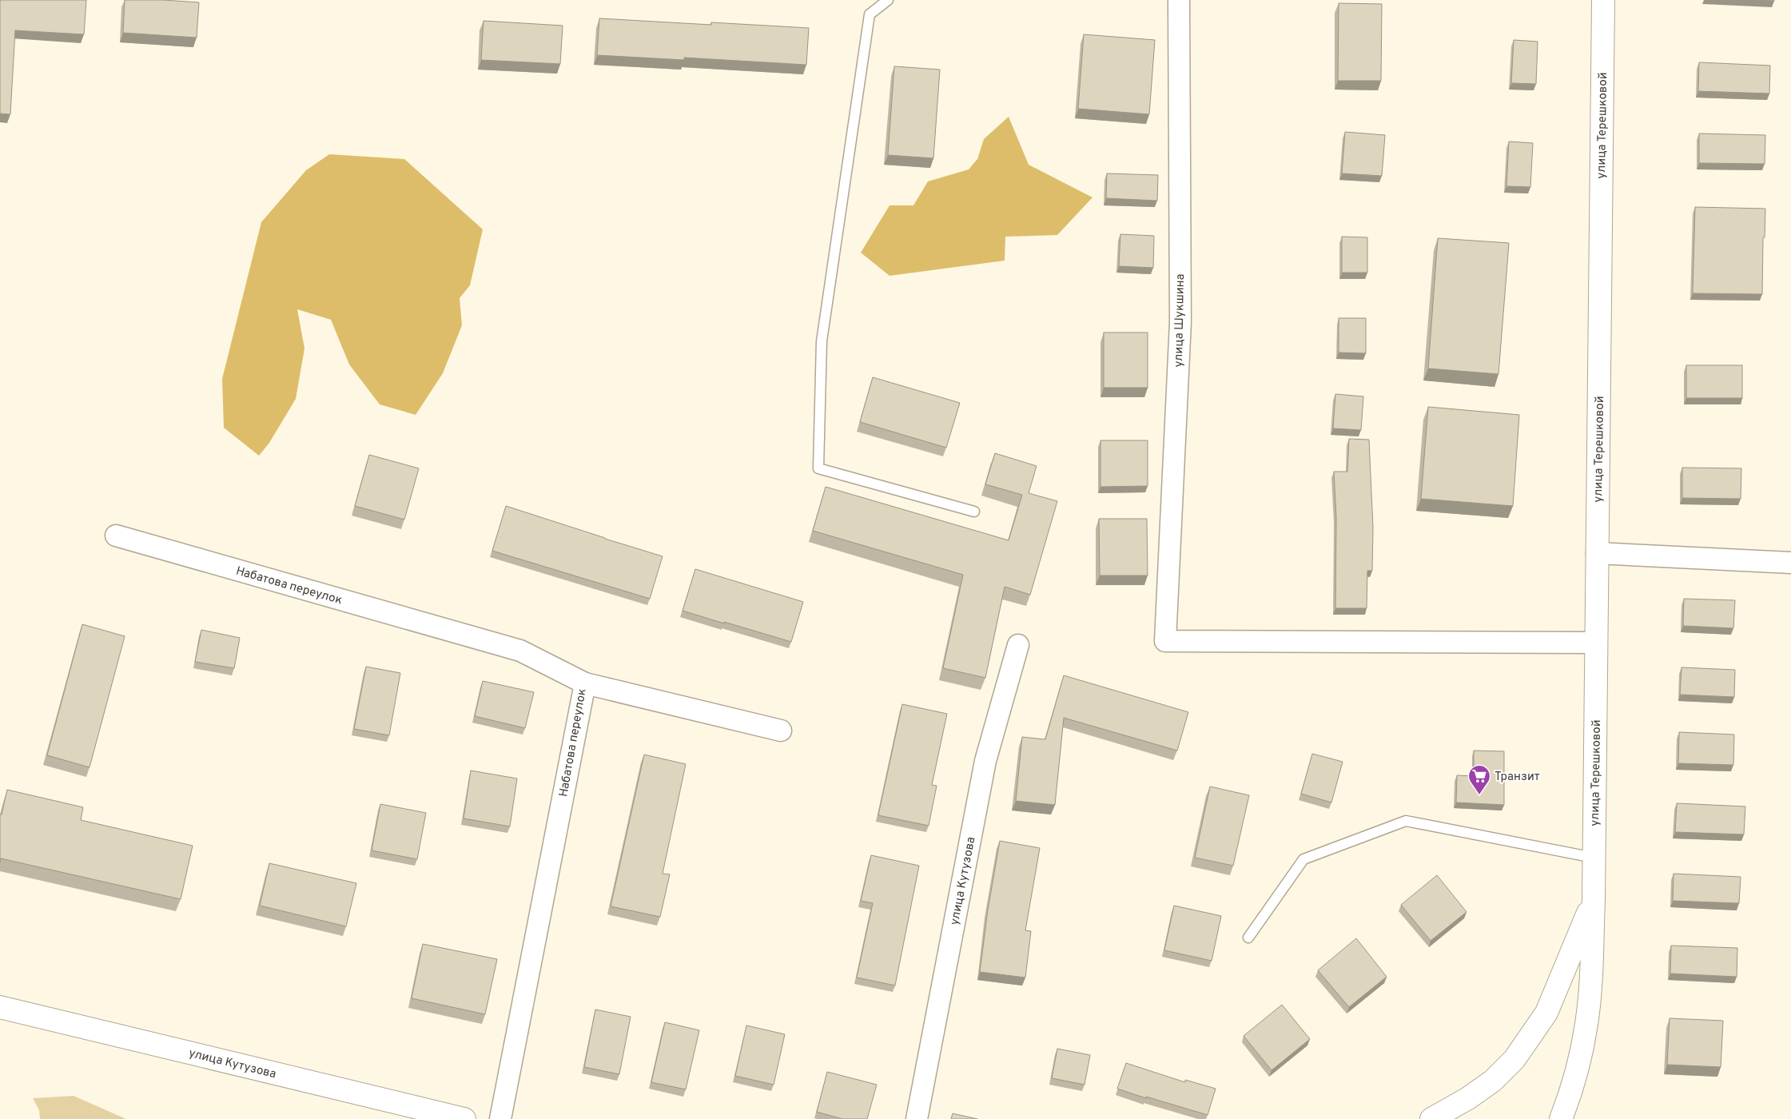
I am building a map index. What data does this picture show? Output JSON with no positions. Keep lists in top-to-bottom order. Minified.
{"streets":{"main road":["улица Терешковой","улица Кутузова"],"street":["улица Шукшина","Набатова переулок"]},"crossings":[["улица Терешковой","улица Шукшина"]],"places":{"supermarket":["Транзит"]}}
